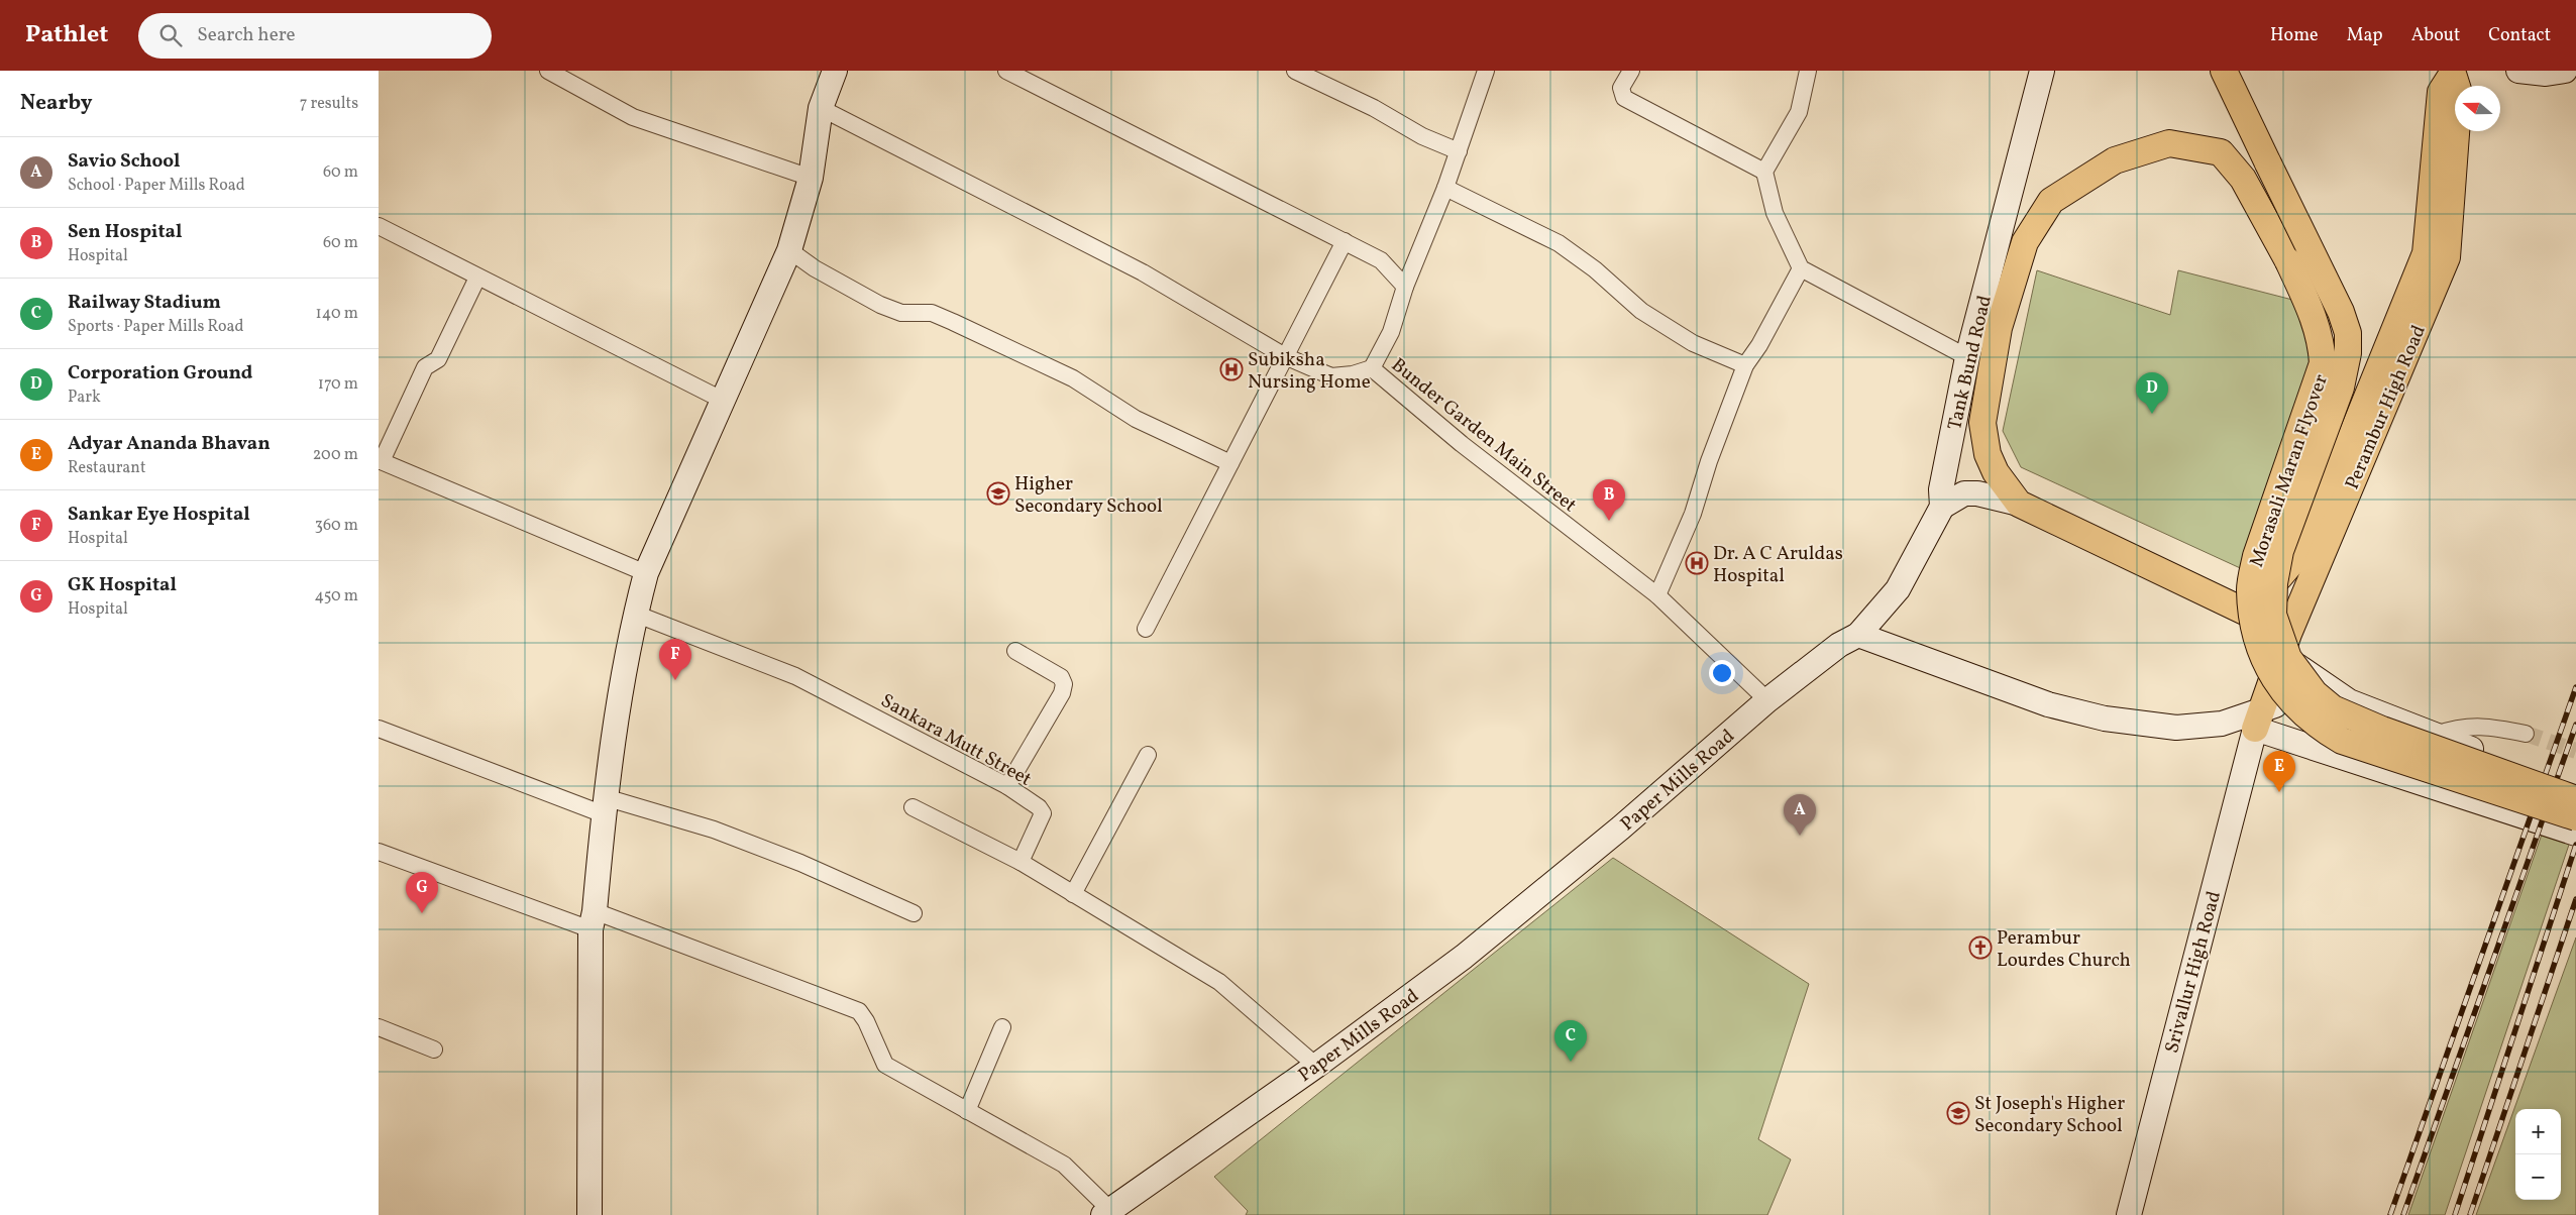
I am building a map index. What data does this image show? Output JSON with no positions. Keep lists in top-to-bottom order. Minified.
{"streets":{"main road":["Perambur High Road","Morasali Maran Flyover"],"street":["Tank Bund Road","Bunder Garden Main Street","Sankara Mutt Street","Paper Mills Road","Srivallur High Road"]},"crossings":[["Tank Bund Road","Paper Mills Road"],["Perambur High Road","Srivallur High Road"],["Bunder Garden Main Street","Paper Mills Road"]],"places":{"hospital":["Subiksha Nursing Home","Dr. A C Aruldas Hospital"],"school or university":["Higher Secondary School","St Joseph's Higher Secondary School"],"church":["Perambur Lourdes Church"]},"north":"left","page":{"header":"Pathlet","search":"Search here","nav":["Home","Map","About","Contact"],"heading":["Nearby","7 results"],"list":[{"mark":"A","name":"Savio School","note":"School · Paper Mills Road","value":"60 m"},{"mark":"B","name":"Sen Hospital","note":"Hospital","value":"60 m"},{"mark":"C","name":"Railway Stadium","note":"Sports · Paper Mills Road","value":"140 m"},{"mark":"D","name":"Corporation Ground","note":"Park","value":"170 m"},{"mark":"E","name":"Adyar Ananda Bhavan","note":"Restaurant","value":"200 m"},{"mark":"F","name":"Sankar Eye Hospital","note":"Hospital","value":"360 m"},{"mark":"G","name":"GK Hospital","note":"Hospital","value":"450 m"}],"pins":["D","B","F","E","A","G","C"],"map_buttons":["+","−"]}}
